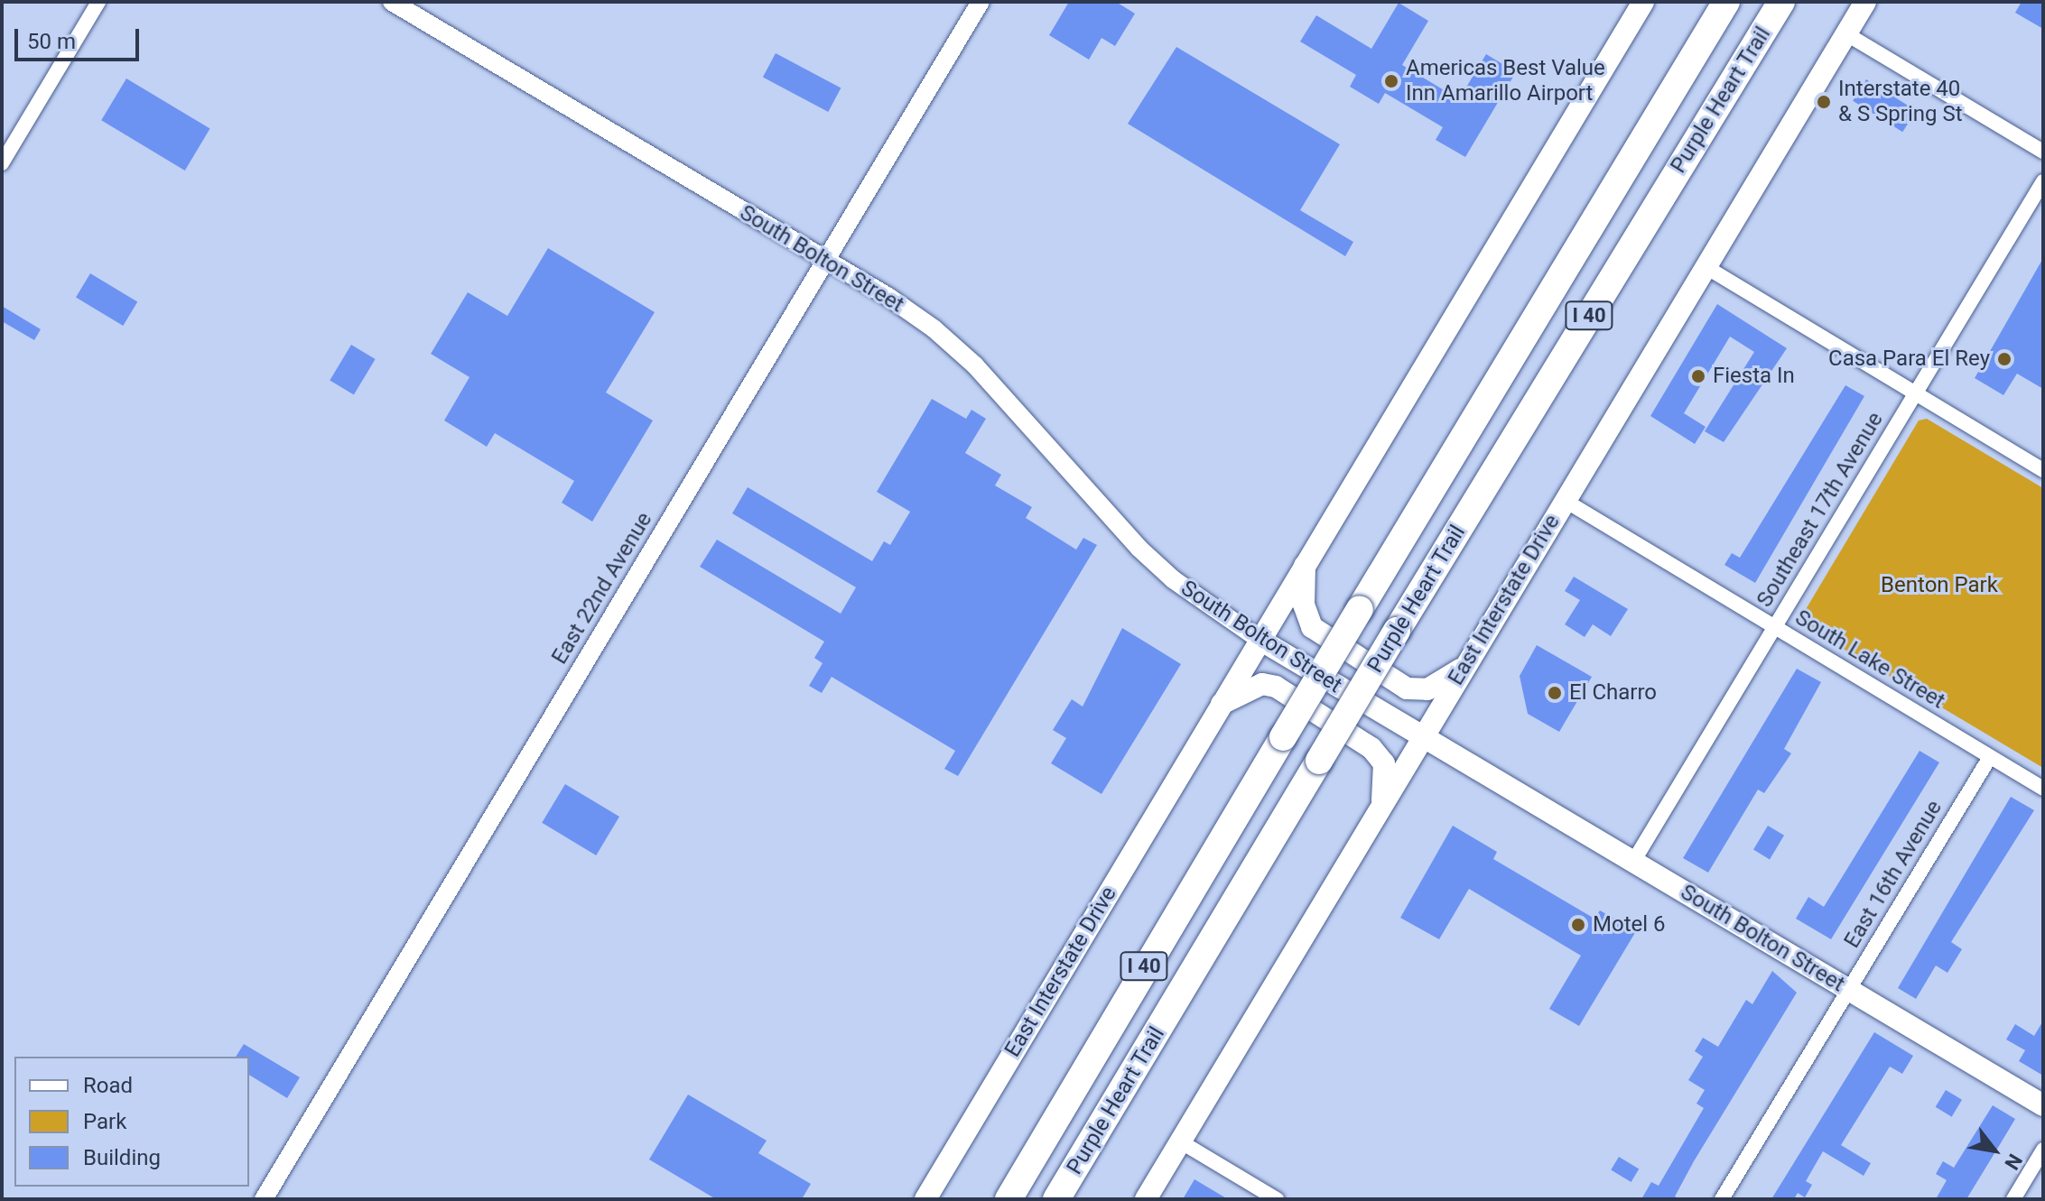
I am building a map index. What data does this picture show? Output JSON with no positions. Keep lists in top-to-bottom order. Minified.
{"streets":{"highway":["Purple Heart Trail","I 40"],"main road":["South Bolton Street","East Interstate Drive"],"street":["Southeast 17th Avenue","East 22nd Avenue","South Lake Street","East 16th Avenue"]},"crossings":[["South Bolton Street","Southeast 17th Avenue"],["South Bolton Street","East 22nd Avenue"],["South Bolton Street","East Interstate Drive"],["South Bolton Street","East 16th Avenue"],["Southeast 17th Avenue","South Lake Street"],["East Interstate Drive","South Lake Street"],["South Lake Street","East 16th Avenue"]],"parks":["Benton Park"],"places":["Americas Best Value Inn Amarillo Airport","Interstate 40 & S Spring St","Casa Para El Rey","Fiesta In","El Charro","Motel 6"],"legend":["Road","Park","Building"],"scale_bar":"50 m","north":"bottom right"}
